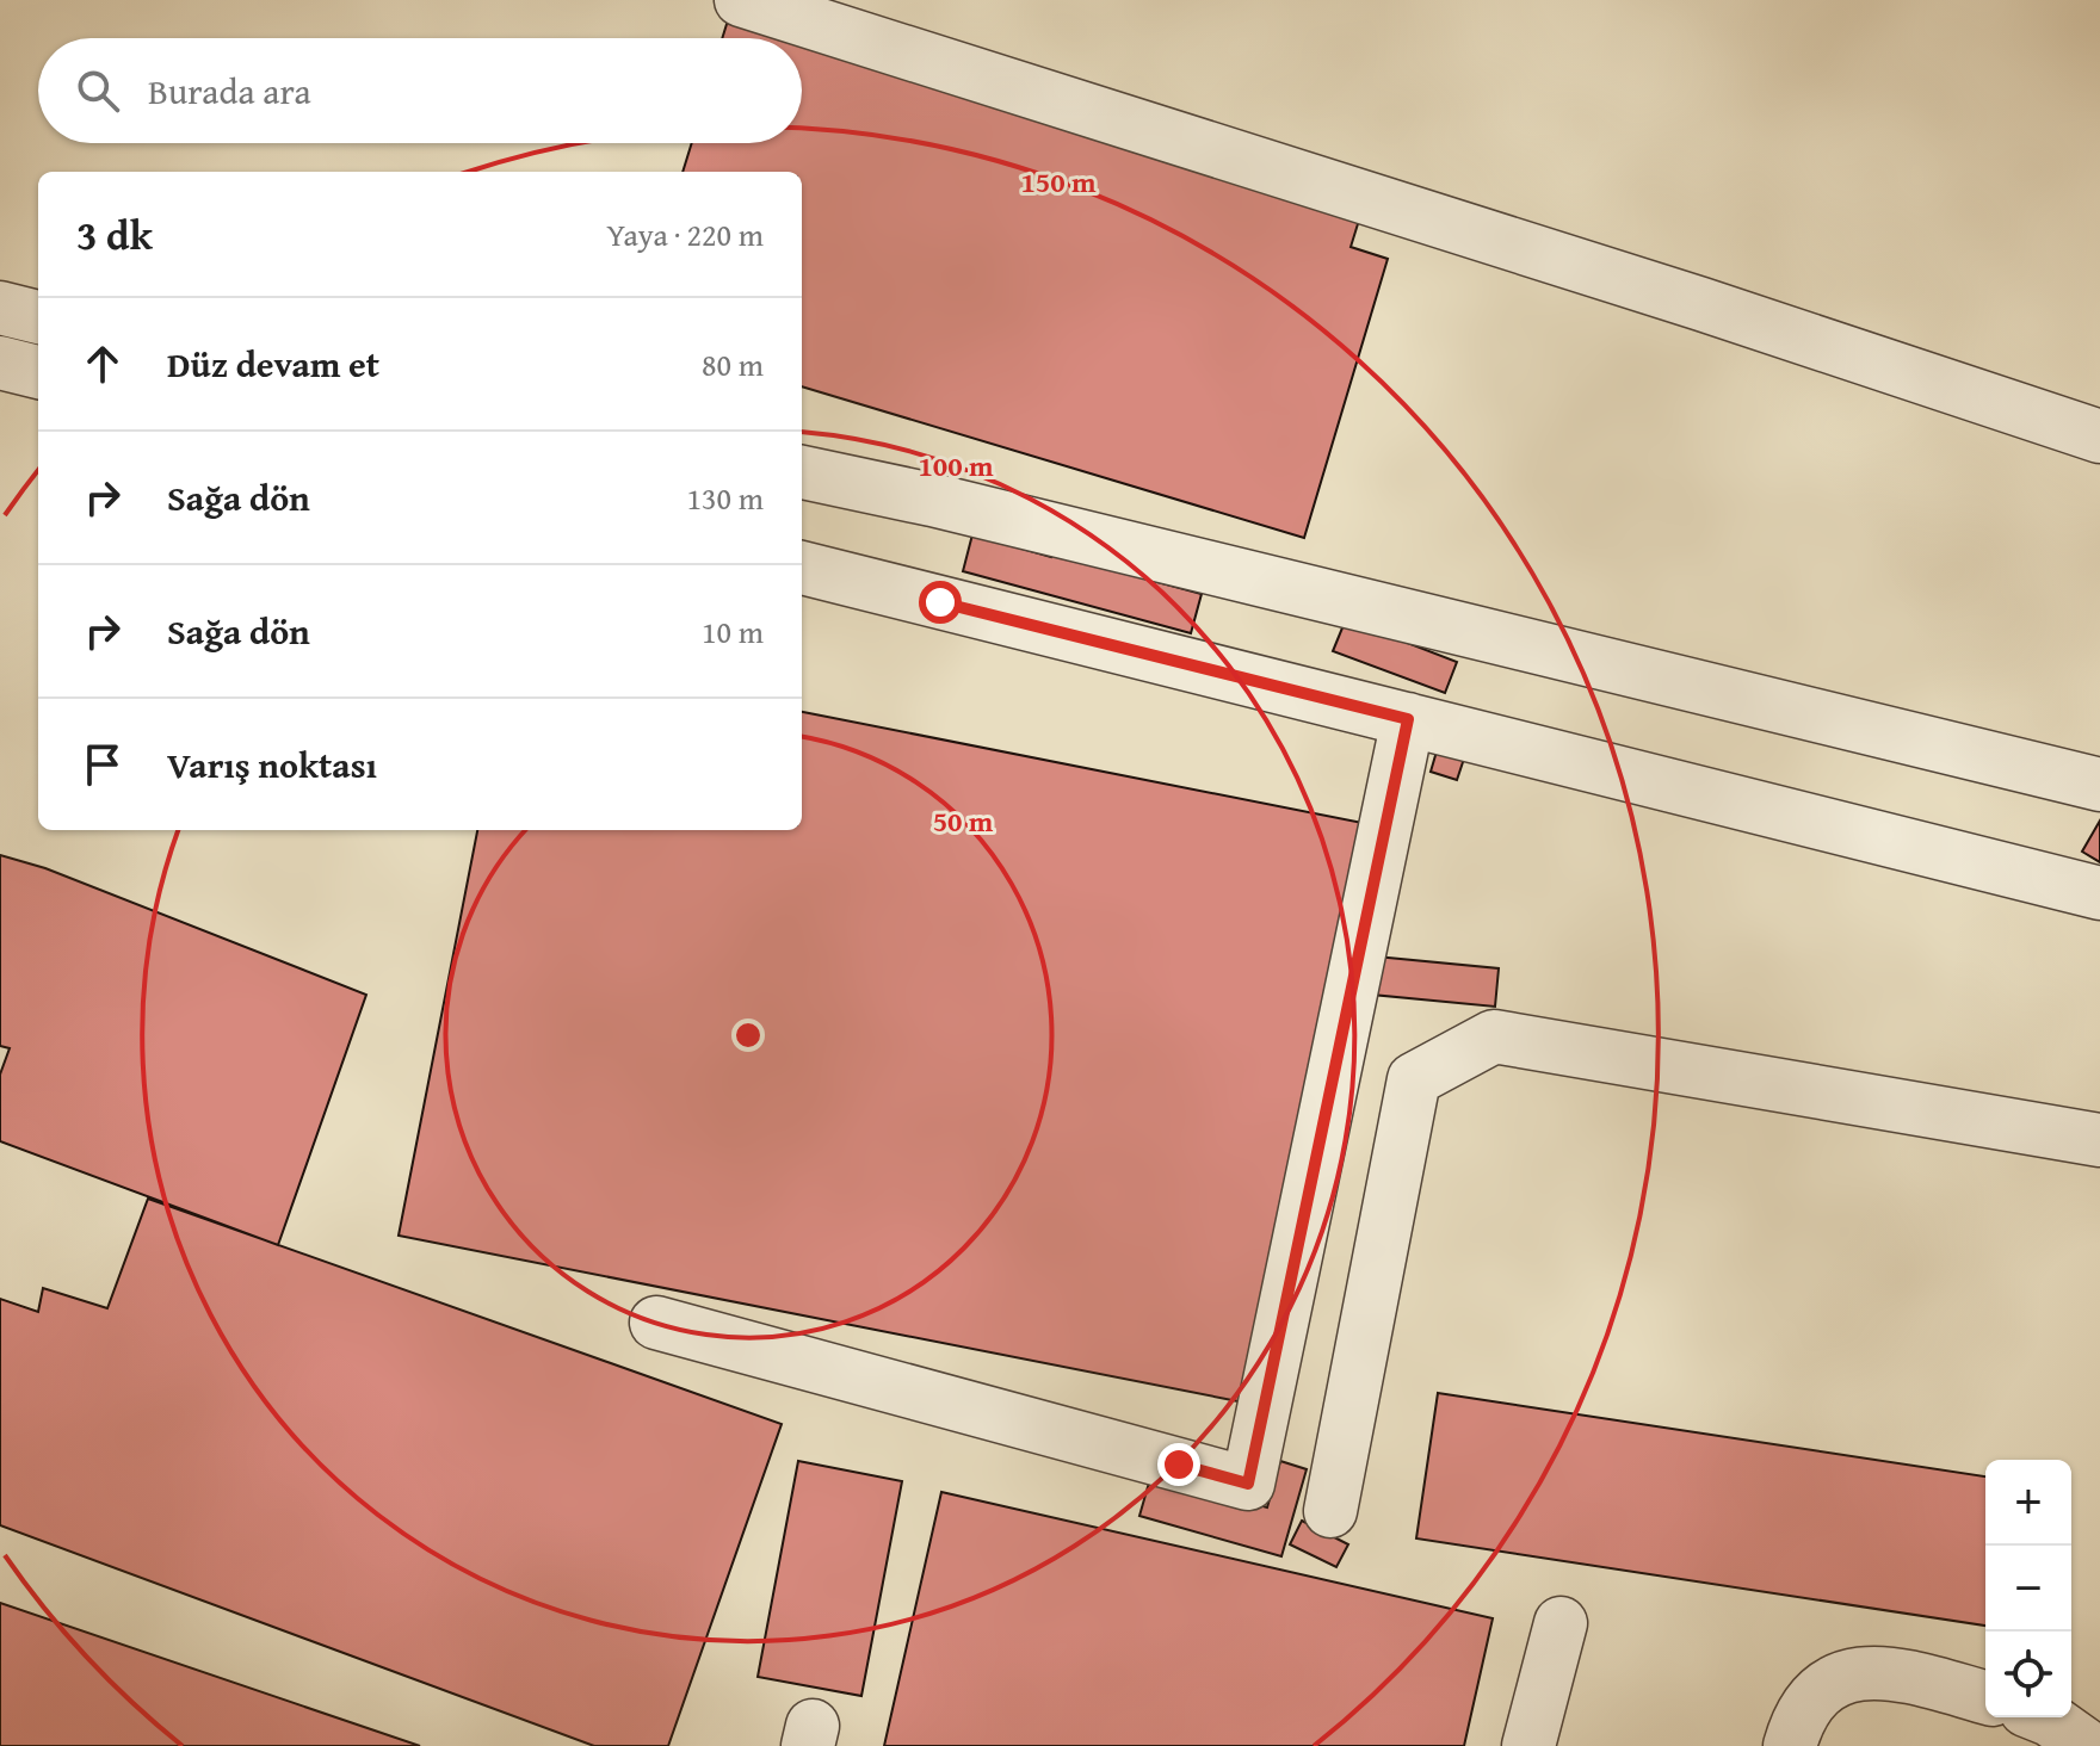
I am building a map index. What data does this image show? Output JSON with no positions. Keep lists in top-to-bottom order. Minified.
{"page":{"search":"Burada ara","heading":["3 dk","Yaya · 220 m"],"list":[["Düz devam et","80 m"],["Sağa dön","130 m"],["Sağa dön","10 m"],"Varış noktası"],"map_buttons":["+","−"]},"rings":["150 m","100 m","50 m"]}
